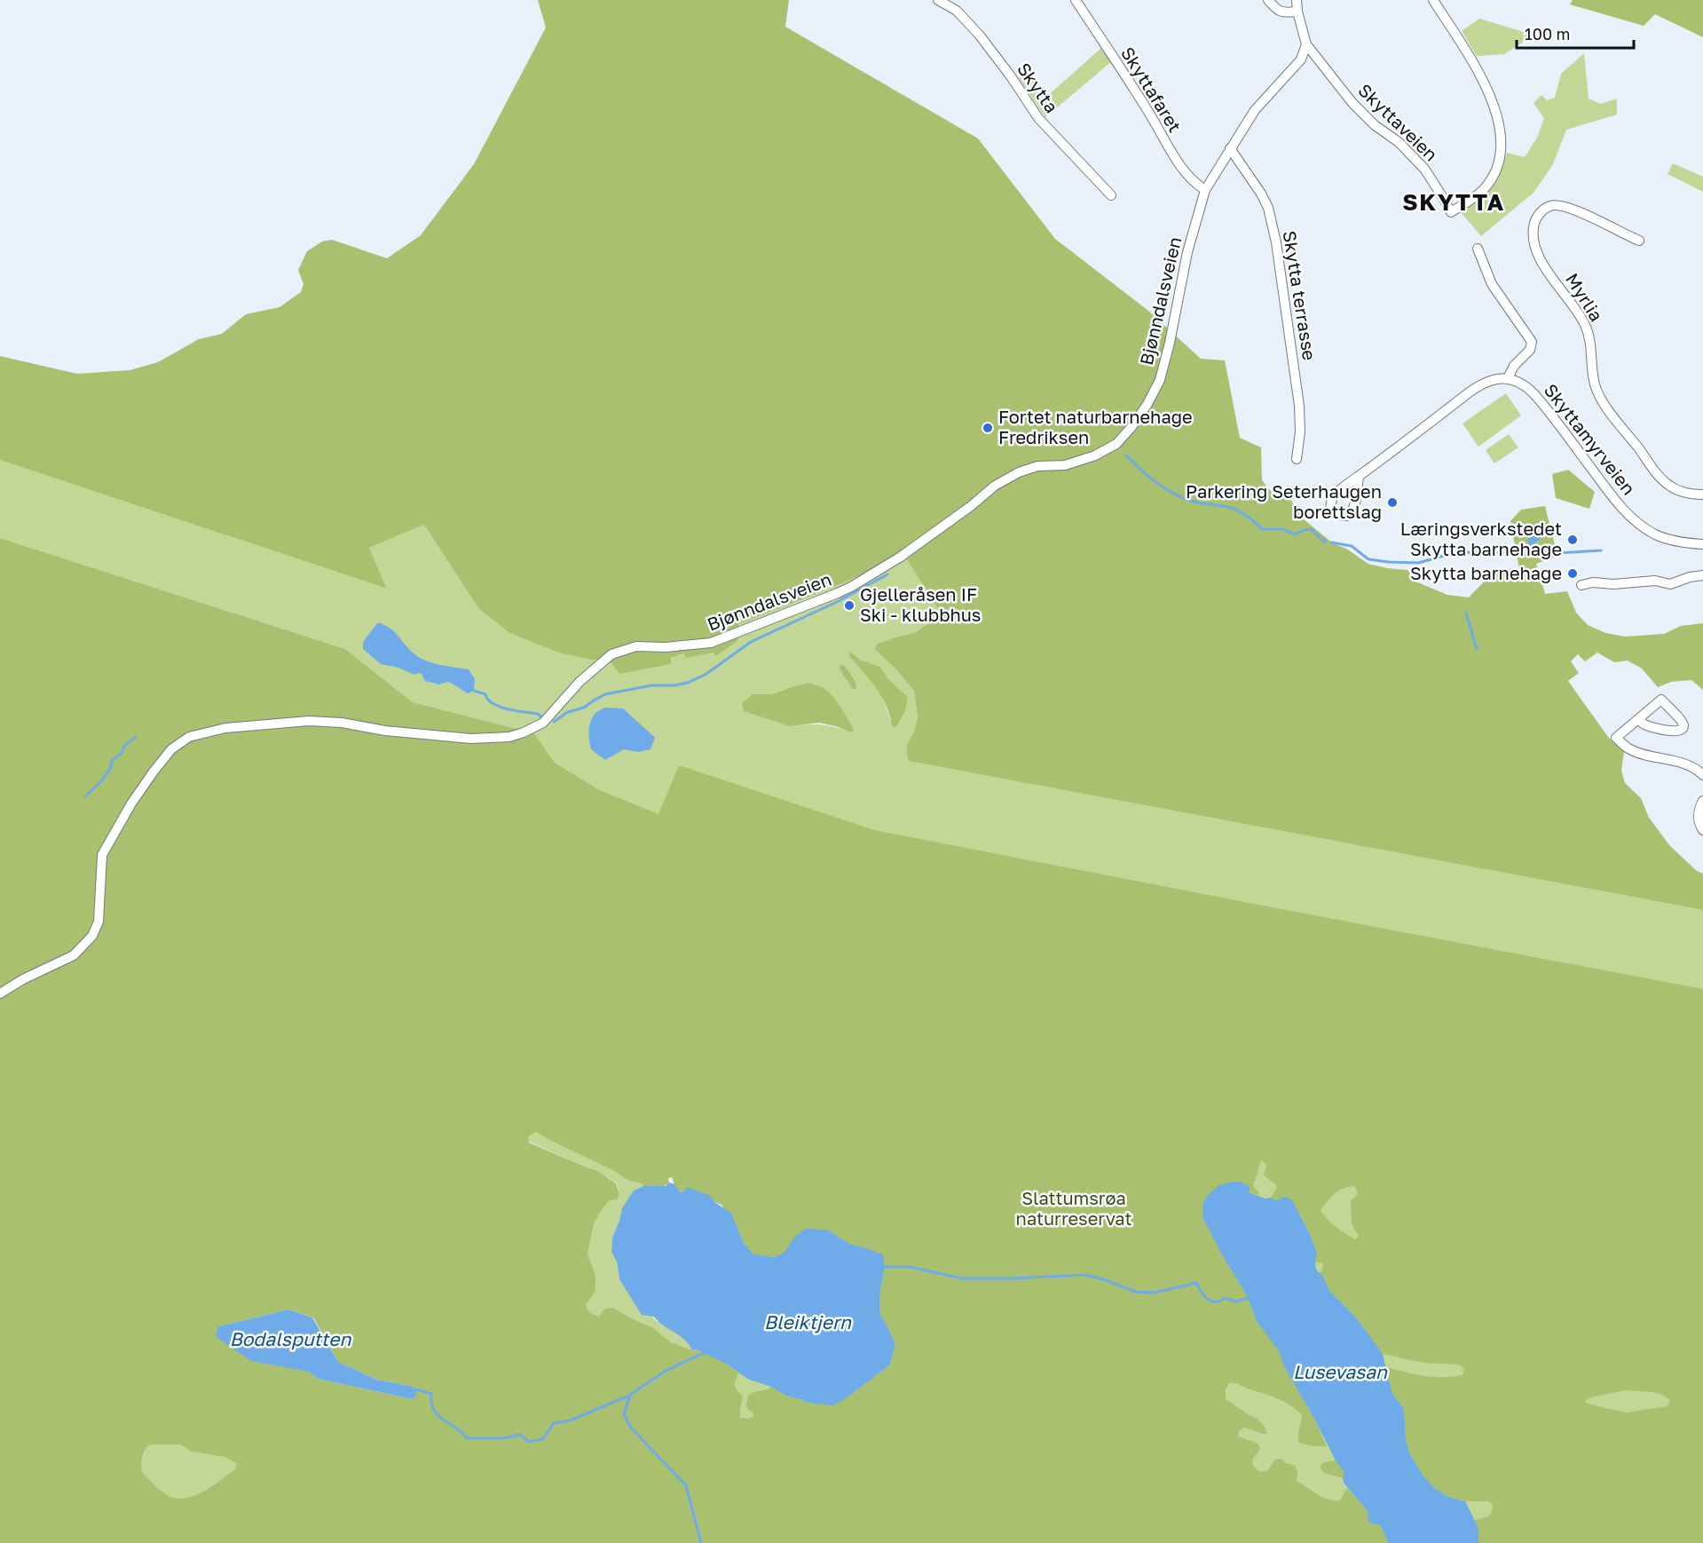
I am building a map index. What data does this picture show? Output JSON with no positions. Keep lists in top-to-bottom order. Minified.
{"streets":{"street":["Skytta","Skyttafaret","Skyttaveien","Skytta terrasse","Myrlia","Bjønndalsveien","Skyttamyrveien"]},"crossings":[["Skyttafaret","Bjønndalsveien"],["Skyttaveien","Bjønndalsveien"],["Skytta terrasse","Bjønndalsveien"]],"districts":["SKYTTA"],"water":["Bleiktjern","Bodalsputten","Lusevasan"],"parks":["Slattumsrøa naturreservat"],"places":["Fortet naturbarnehage Fredriksen","Parkering Seterhaugen borettslag","Læringsverkstedet Skytta barnehage","Skytta barnehage","Gjelleråsen IF Ski - klubbhus"],"scale_bar":"100 m"}
